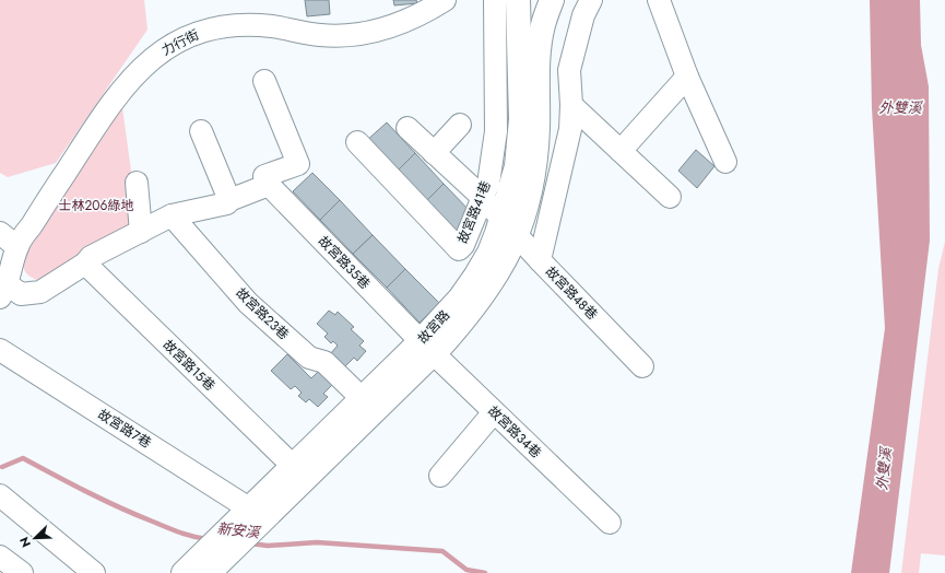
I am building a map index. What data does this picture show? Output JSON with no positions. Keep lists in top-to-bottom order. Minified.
{"streets":{"main road":["故宮路"],"street":["力行街","故宮路41巷","故宮路35巷","故宮路48巷","故宮路23巷","故宮路15巷","故宮路7巷","故宮路34巷"]},"crossings":[["力行街","故宮路35巷"],["力行街","故宮路23巷"],["力行街","故宮路15巷"],["故宮路41巷","故宮路48巷"],["故宮路35巷","故宮路"],["故宮路35巷","故宮路34巷"],["故宮路48巷","故宮路"],["故宮路23巷","故宮路"],["故宮路","故宮路15巷"],["故宮路","故宮路7巷"],["故宮路","故宮路34巷"]],"water":["外雙溪","新安溪"],"parks":["士林206綠地"],"north":"bottom left"}
